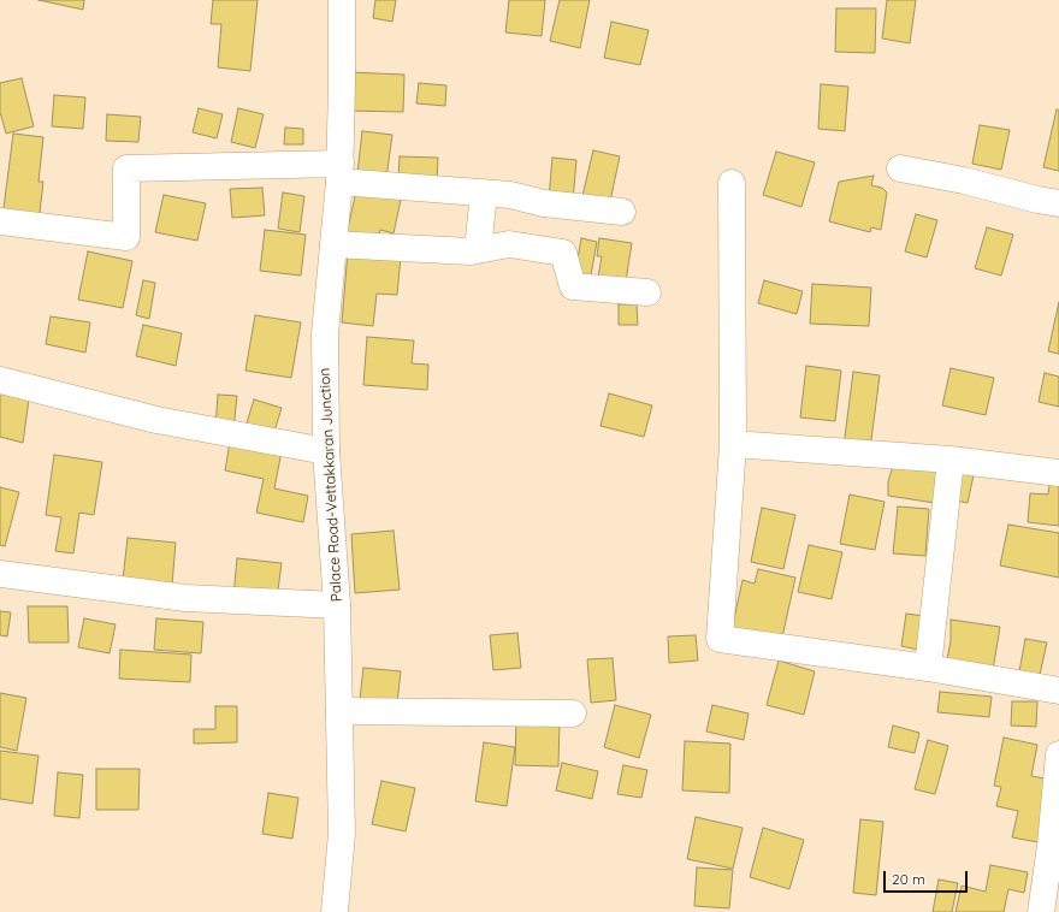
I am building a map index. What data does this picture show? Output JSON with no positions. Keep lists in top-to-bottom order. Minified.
{"streets":{"street":["Palace Road-Vettakkaran Junction"]},"scale_bar":"20 m"}
